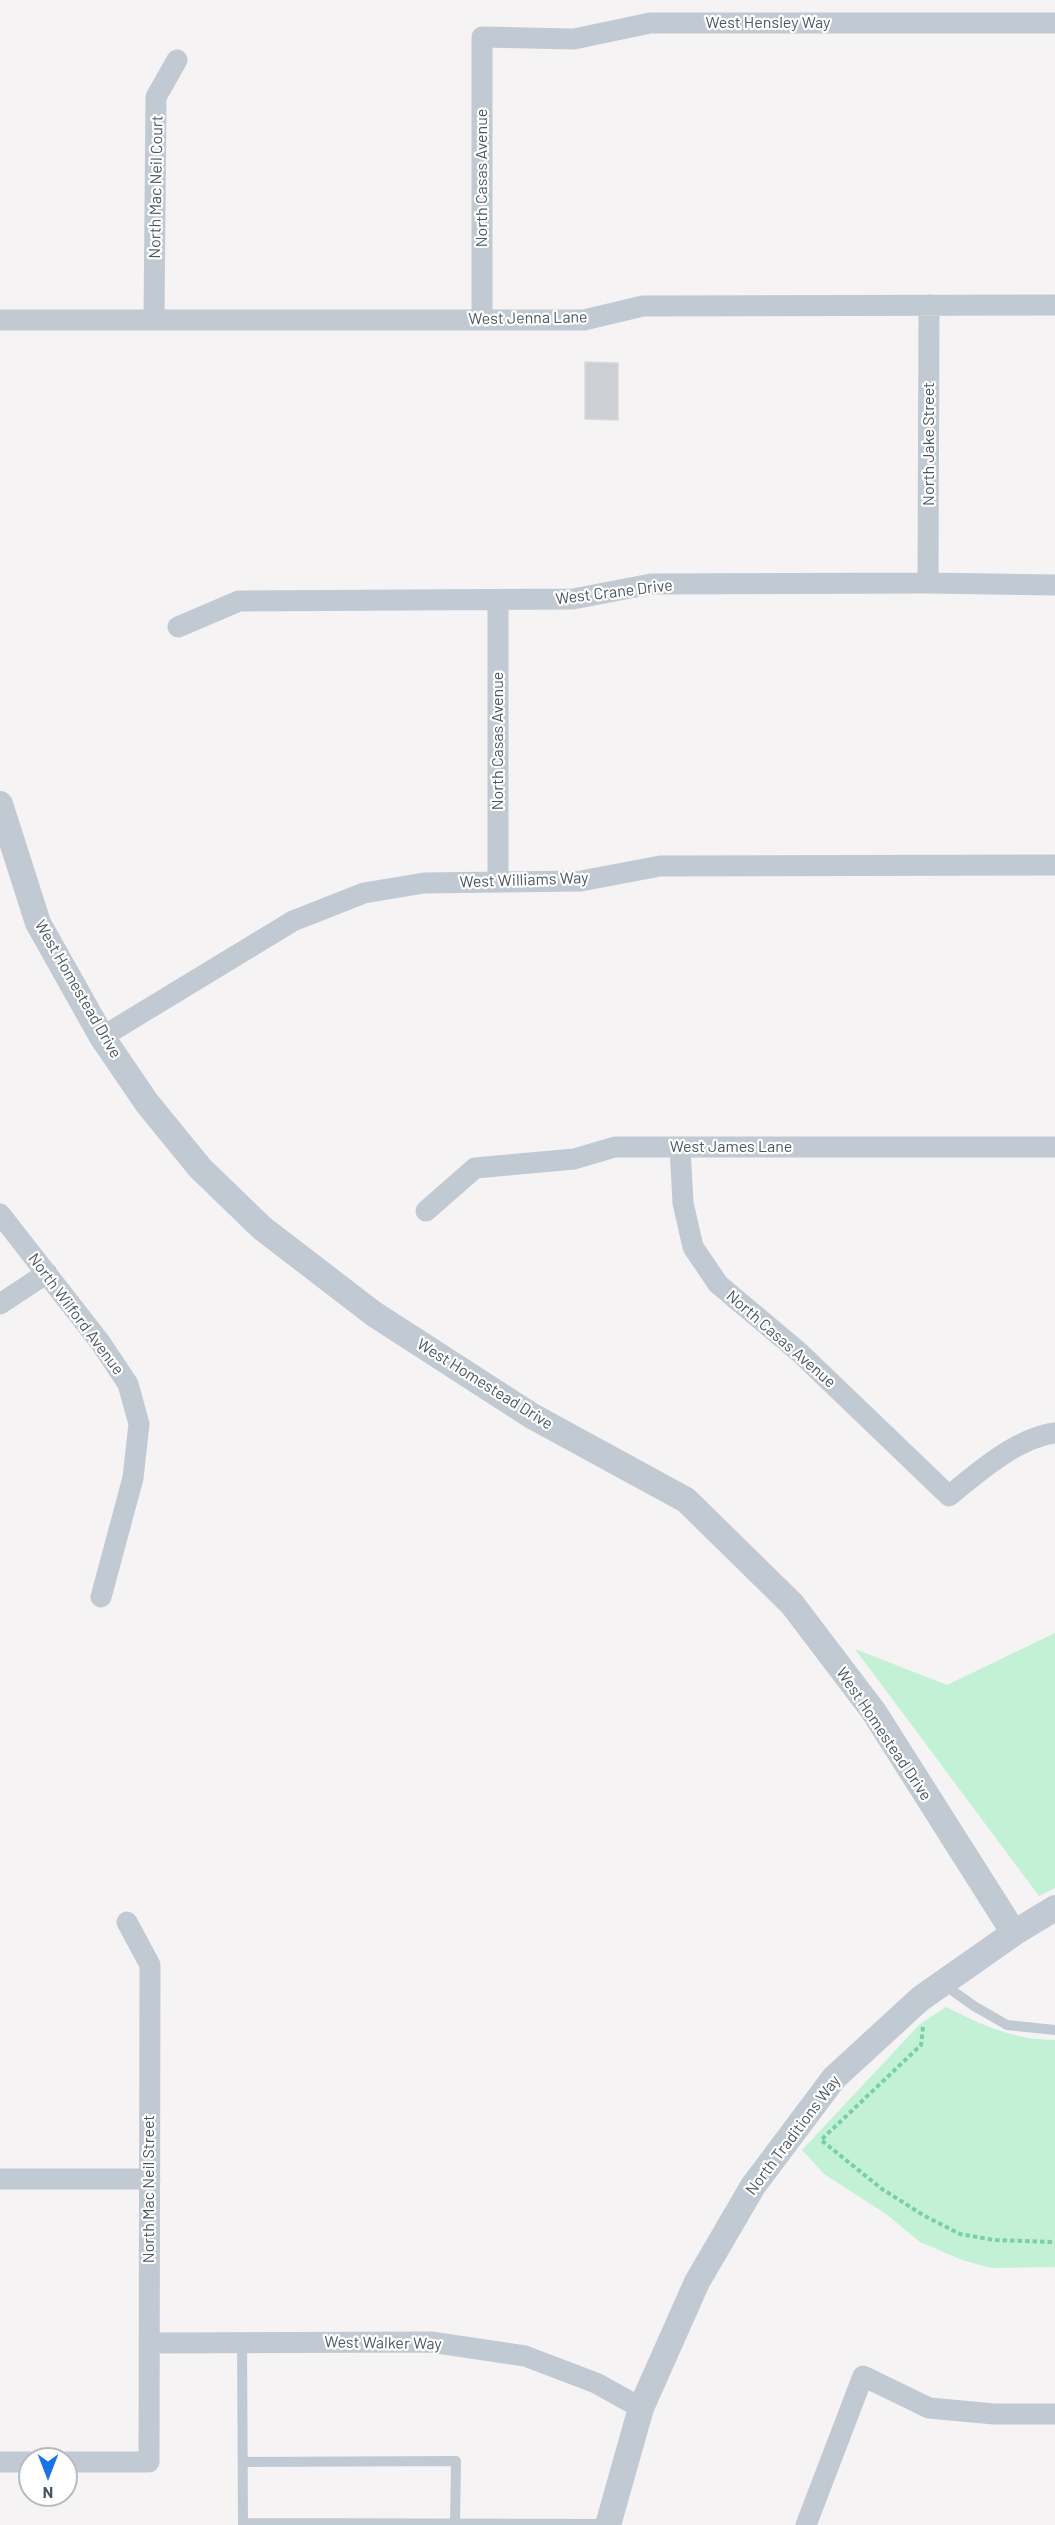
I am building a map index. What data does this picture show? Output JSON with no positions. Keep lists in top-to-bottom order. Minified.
{"streets":{"street":["West Hensley Way","North Casas Avenue","North Mac Neil Court","West Jenna Lane","North Jake Street","West Crane Drive","West Williams Way","West Homestead Drive","West James Lane","North Wilford Avenue","North Traditions Way","North Mac Neil Street","West Walker Way"]},"crossings":[["West Hensley Way","North Casas Avenue"],["North Casas Avenue","West Jenna Lane"],["North Casas Avenue","West Crane Drive"],["North Casas Avenue","West Williams Way"],["North Casas Avenue","West James Lane"],["North Mac Neil Court","West Jenna Lane"],["West Jenna Lane","North Jake Street"],["North Jake Street","West Crane Drive"],["West Williams Way","West Homestead Drive"],["West Homestead Drive","North Traditions Way"],["North Traditions Way","West Walker Way"],["North Mac Neil Street","West Walker Way"]],"north":"bottom"}
